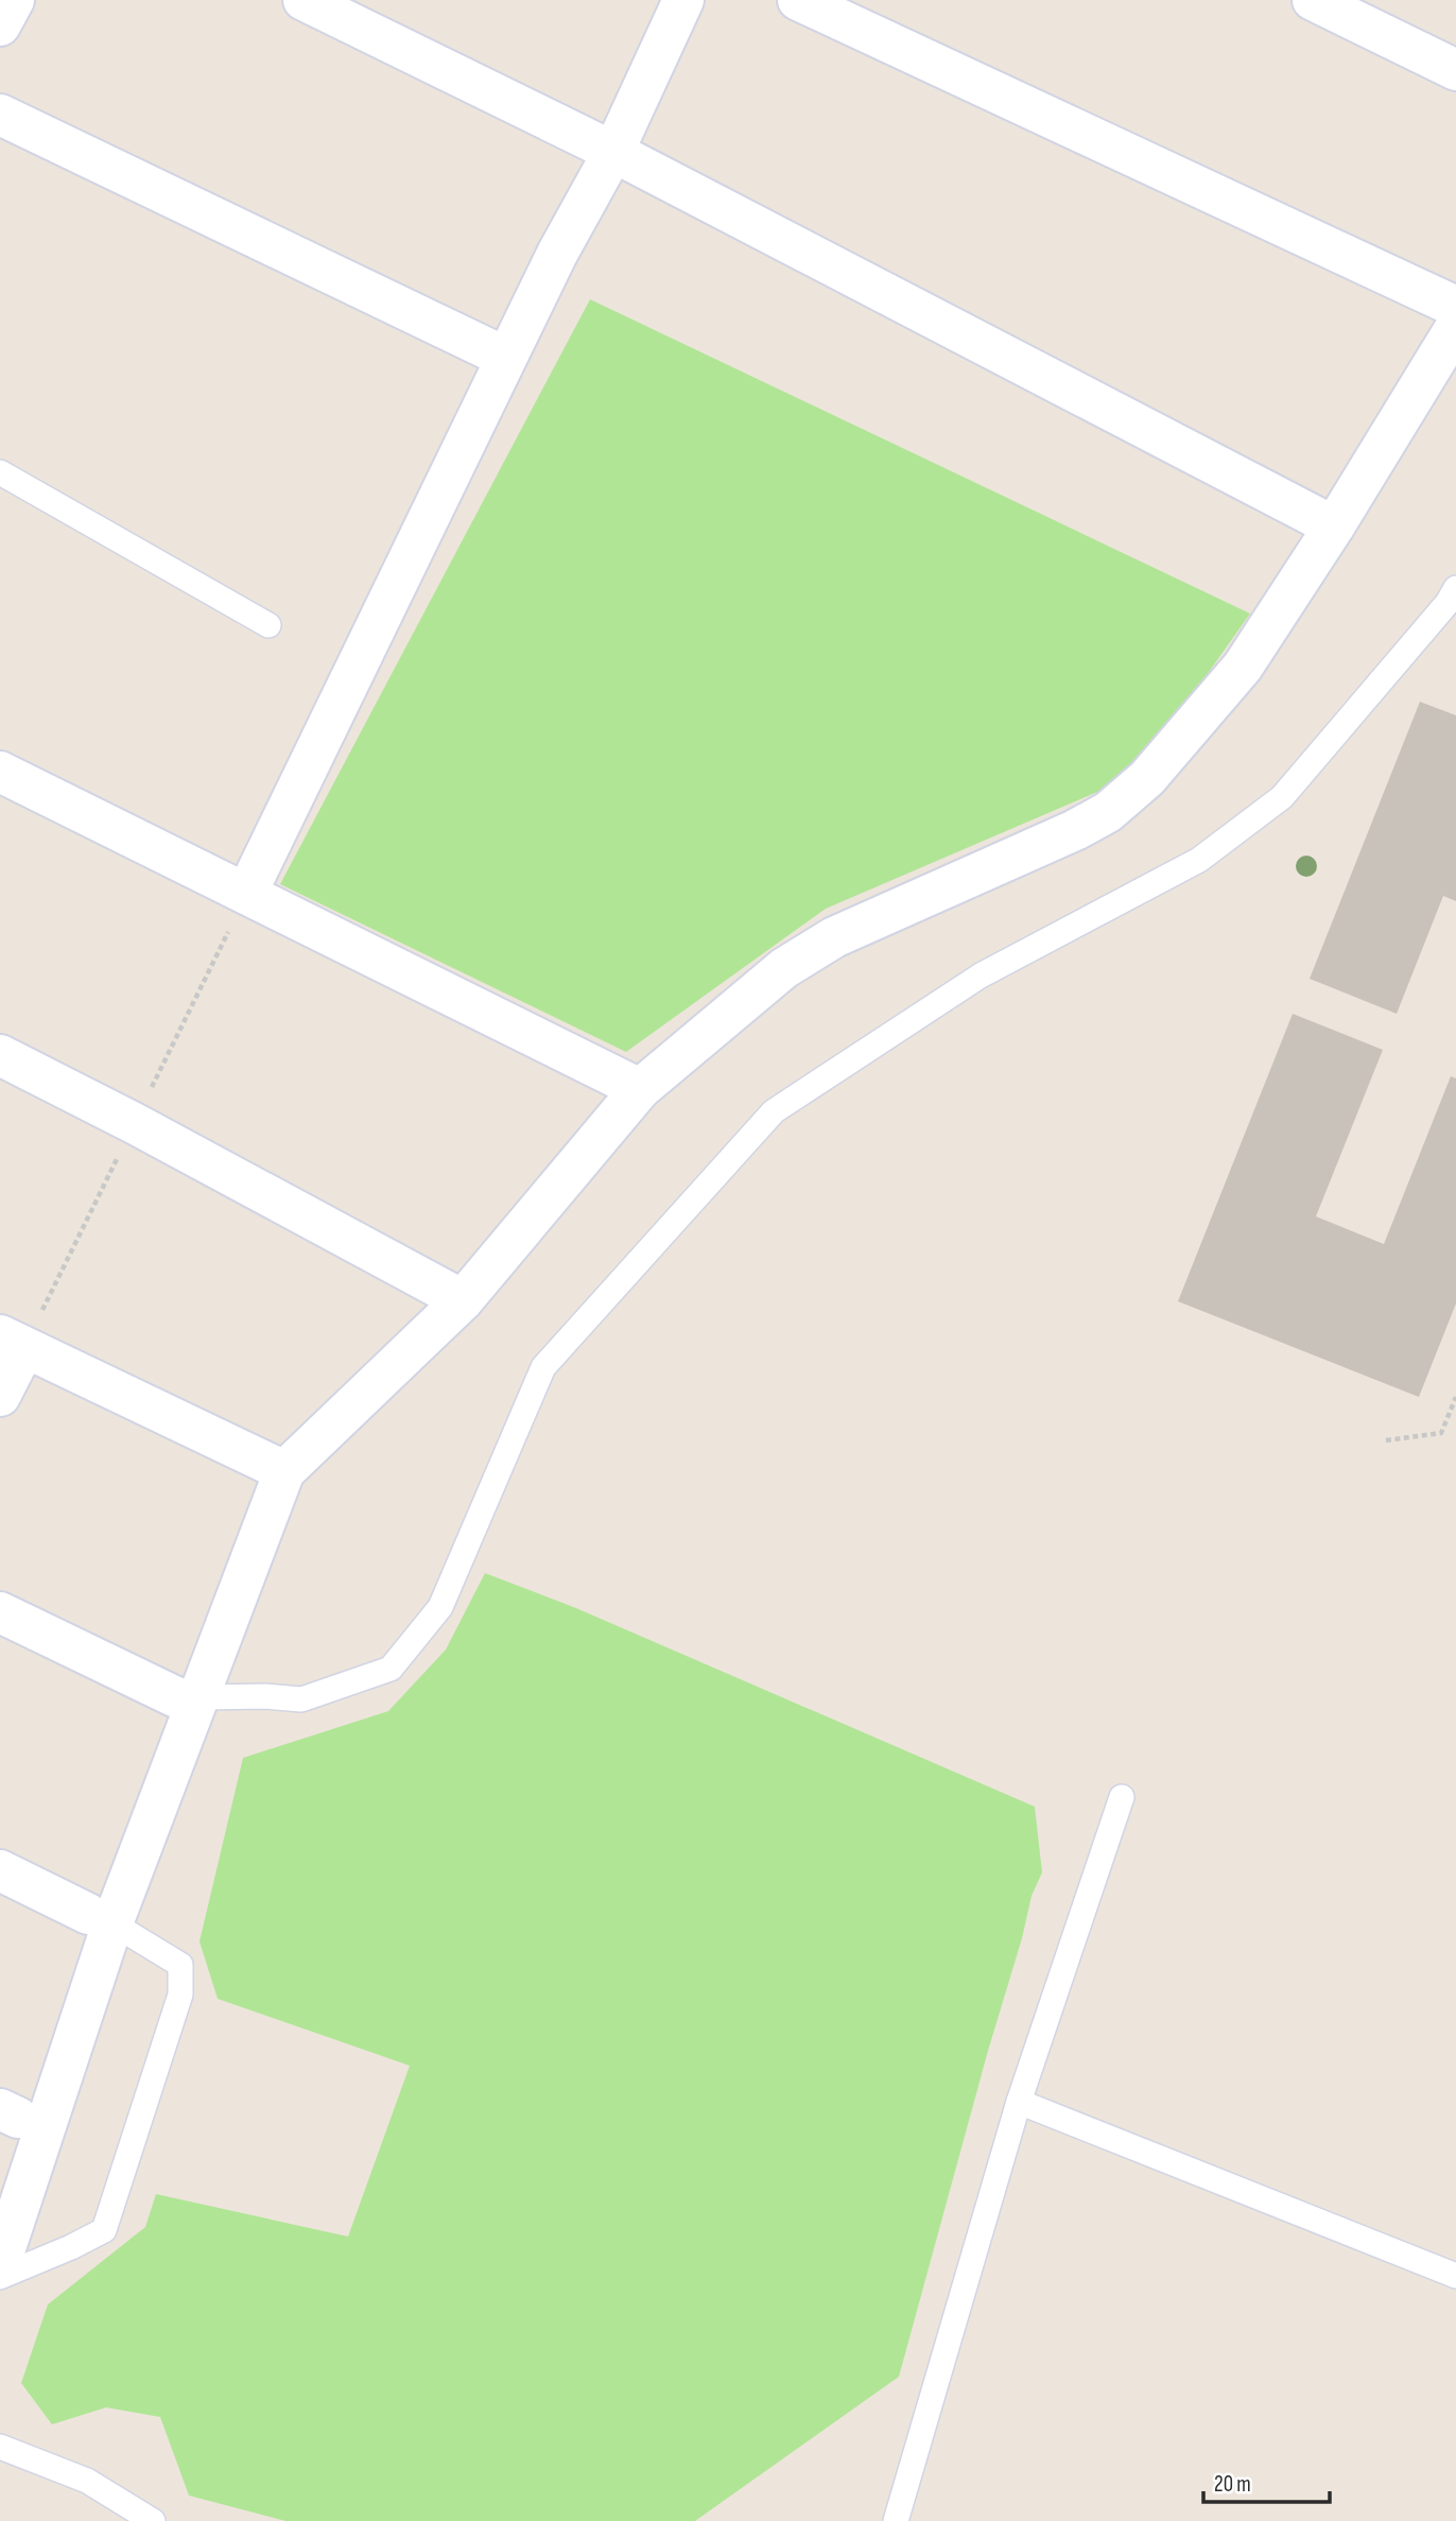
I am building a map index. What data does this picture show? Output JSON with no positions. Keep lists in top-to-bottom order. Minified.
{"scale_bar":"20 m"}
